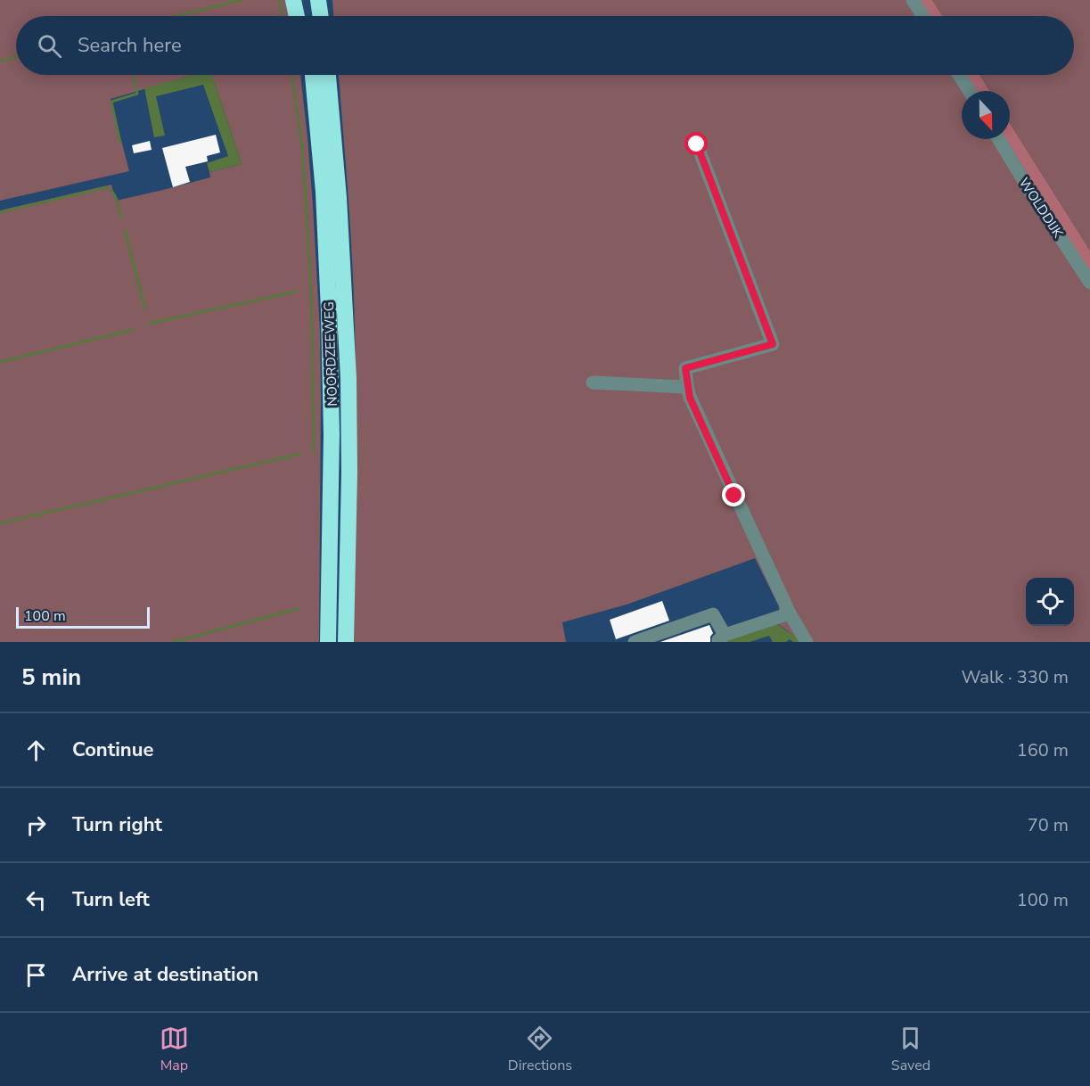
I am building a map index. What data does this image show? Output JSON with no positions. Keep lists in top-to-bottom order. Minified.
{"streets":{"highway":["NOORDZEEWEG"],"street":["WOLDDIJK"]},"scale_bar":"100 m","north":"bottom","page":{"search":"Search here","scale":"100 m","heading":["5 min","Walk · 330 m"],"list":[["Continue","160 m"],["Turn right","70 m"],["Turn left","100 m"],"Arrive at destination"],"nav":["Map","Directions","Saved"]}}
